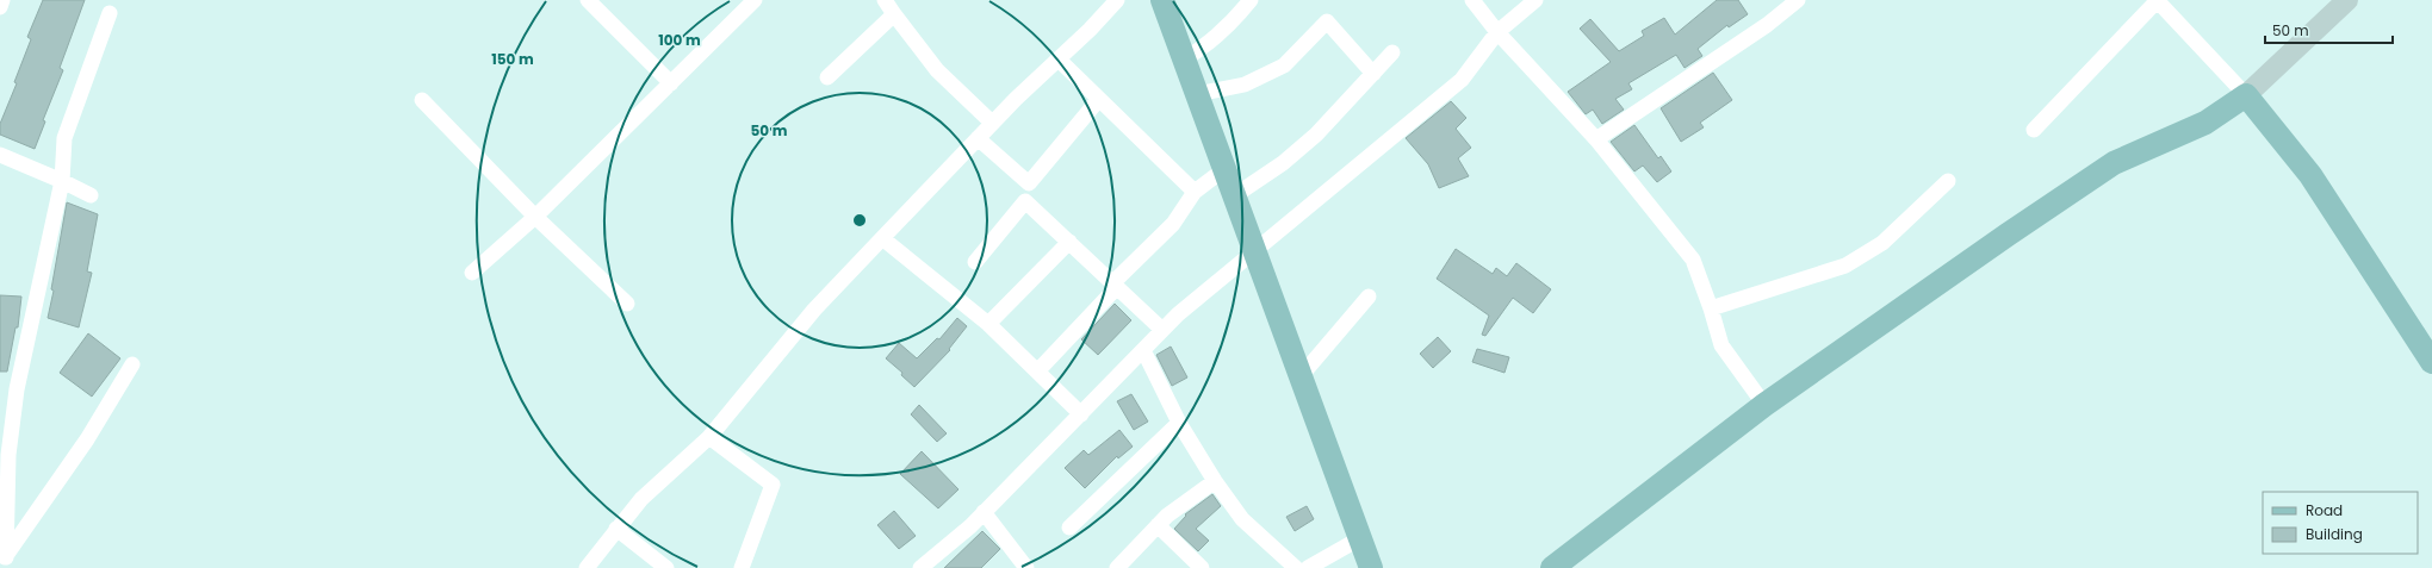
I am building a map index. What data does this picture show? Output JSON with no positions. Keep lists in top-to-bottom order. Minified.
{"legend":["Road","Building"],"scale_bar":"50 m","rings":["100 m","150 m","50 m"]}
